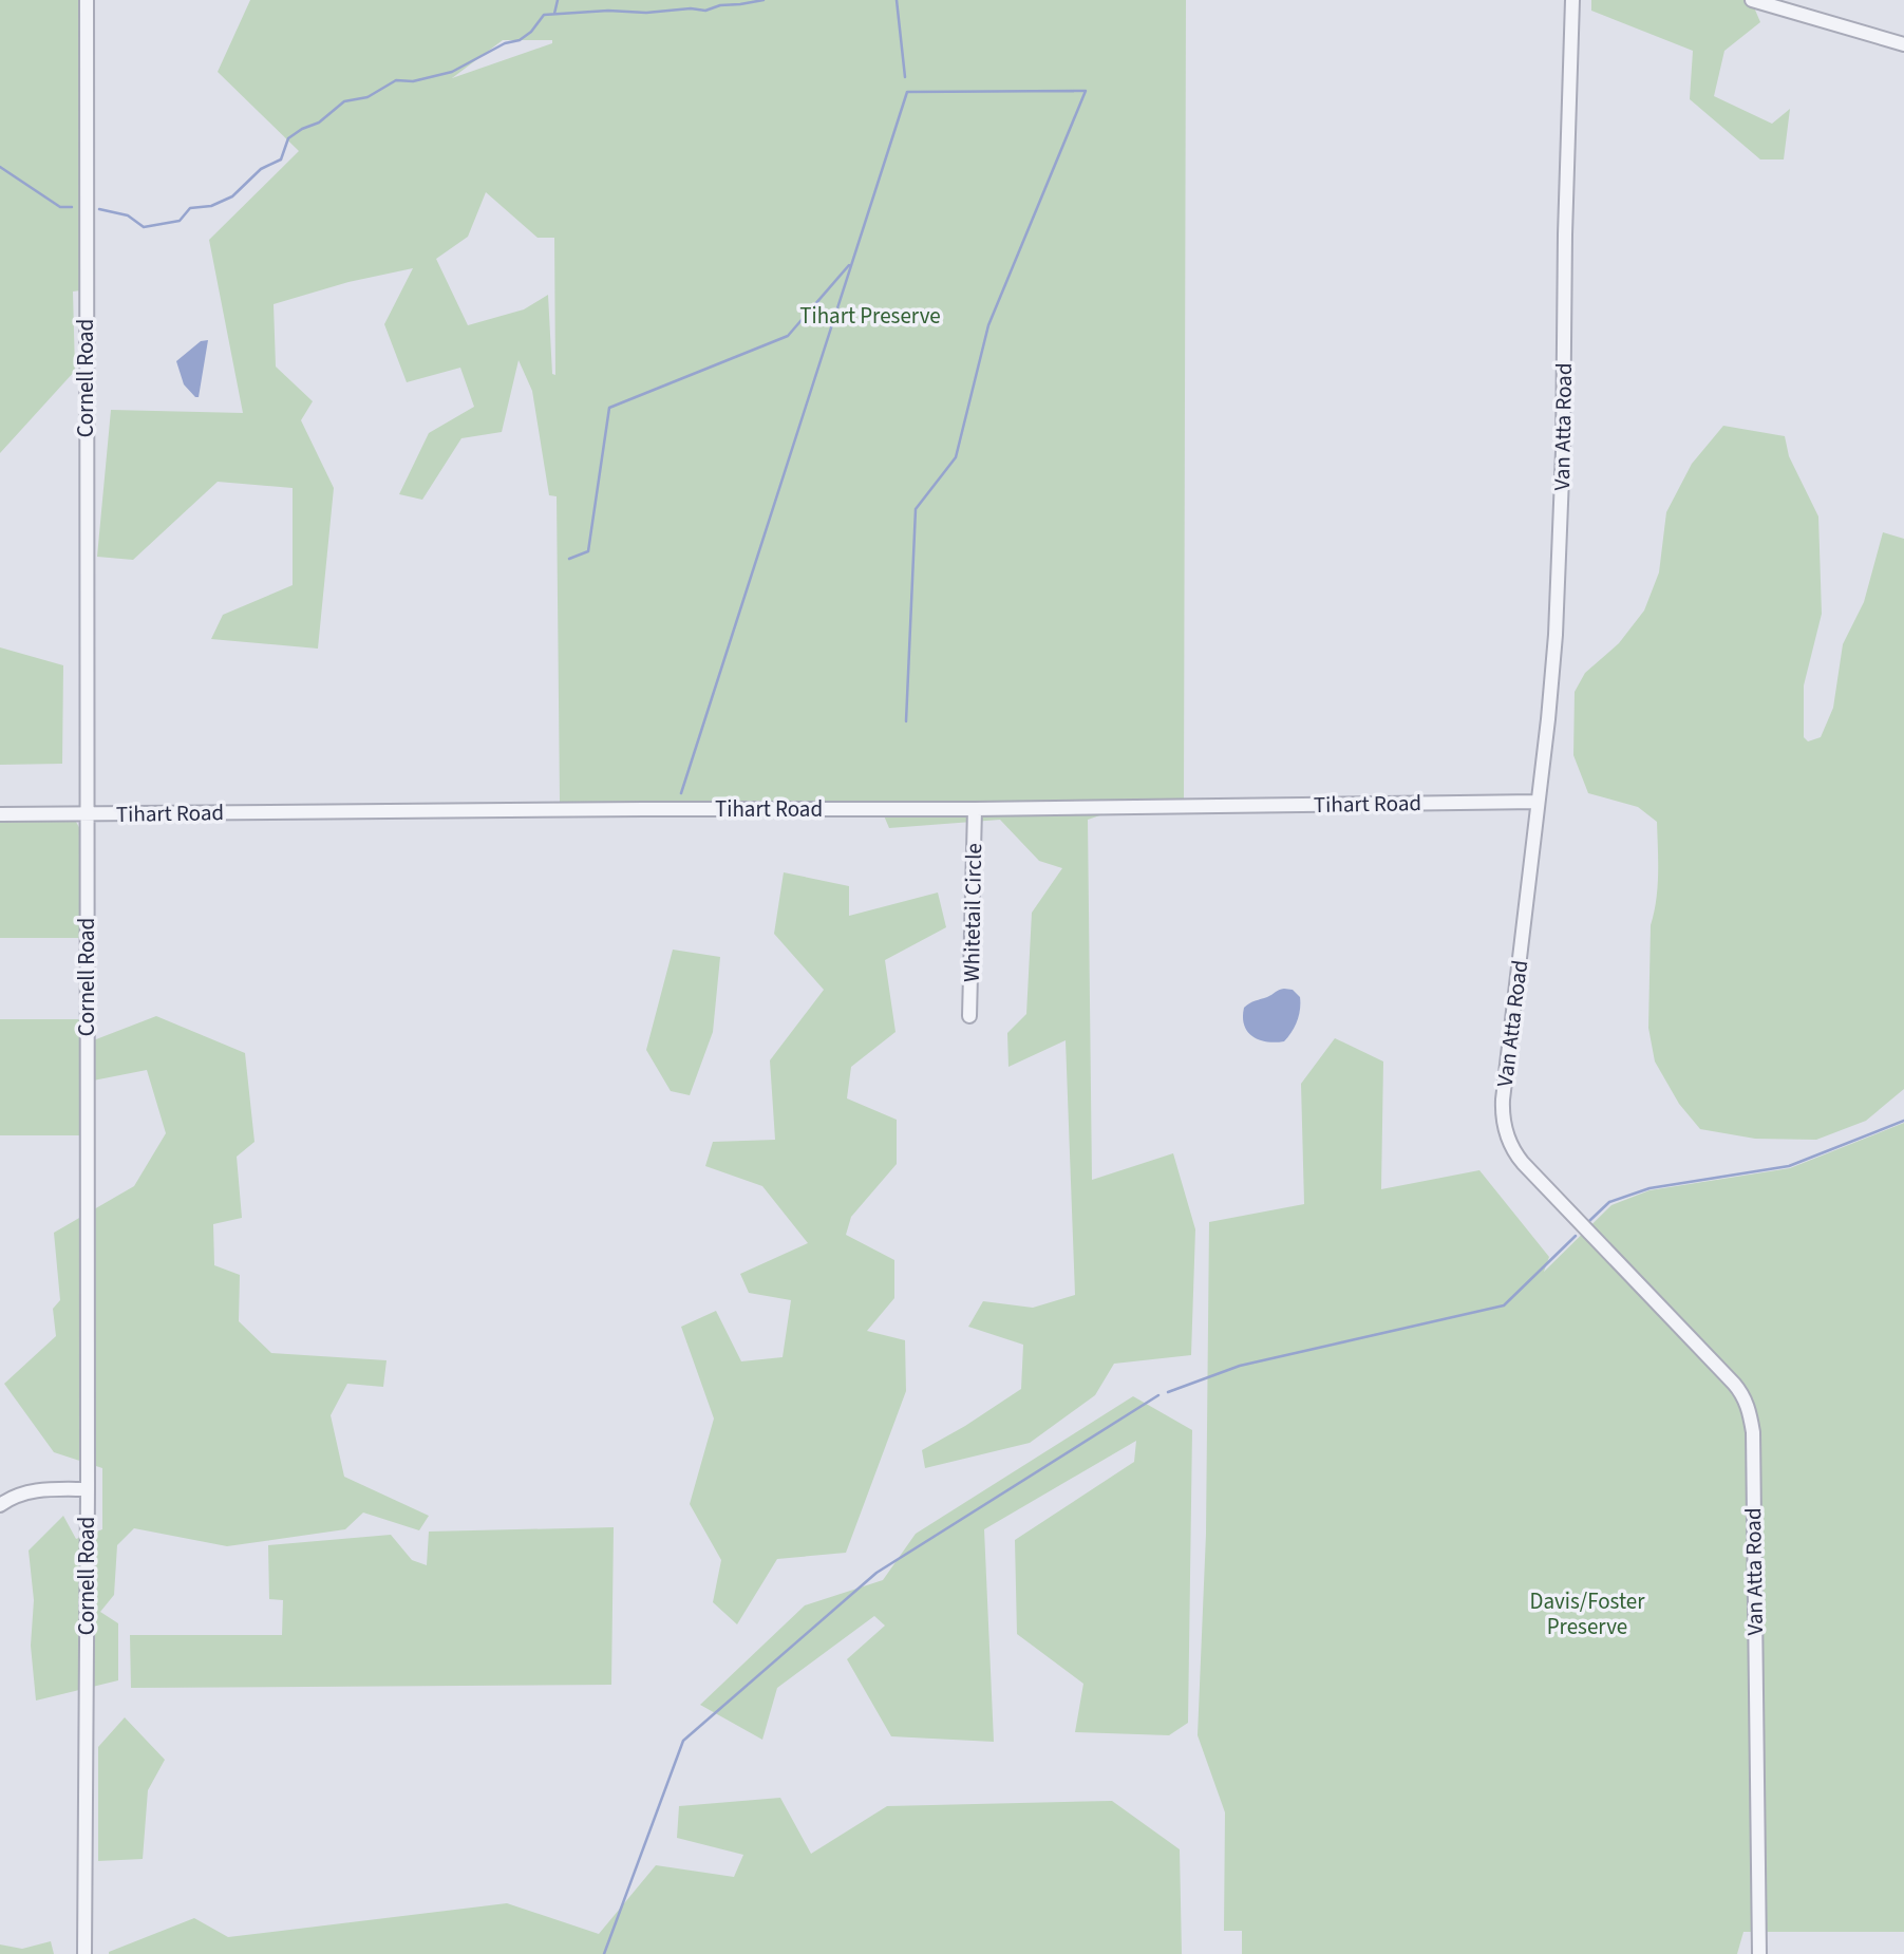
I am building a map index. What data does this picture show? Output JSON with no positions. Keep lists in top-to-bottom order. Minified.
{"streets":{"street":["Cornell Road","Van Atta Road","Tihart Road","Whitetail Circle"]},"crossings":[["Cornell Road","Tihart Road"],["Van Atta Road","Tihart Road"],["Tihart Road","Whitetail Circle"]],"parks":["Tihart Preserve","Davis/Foster Preserve"]}
